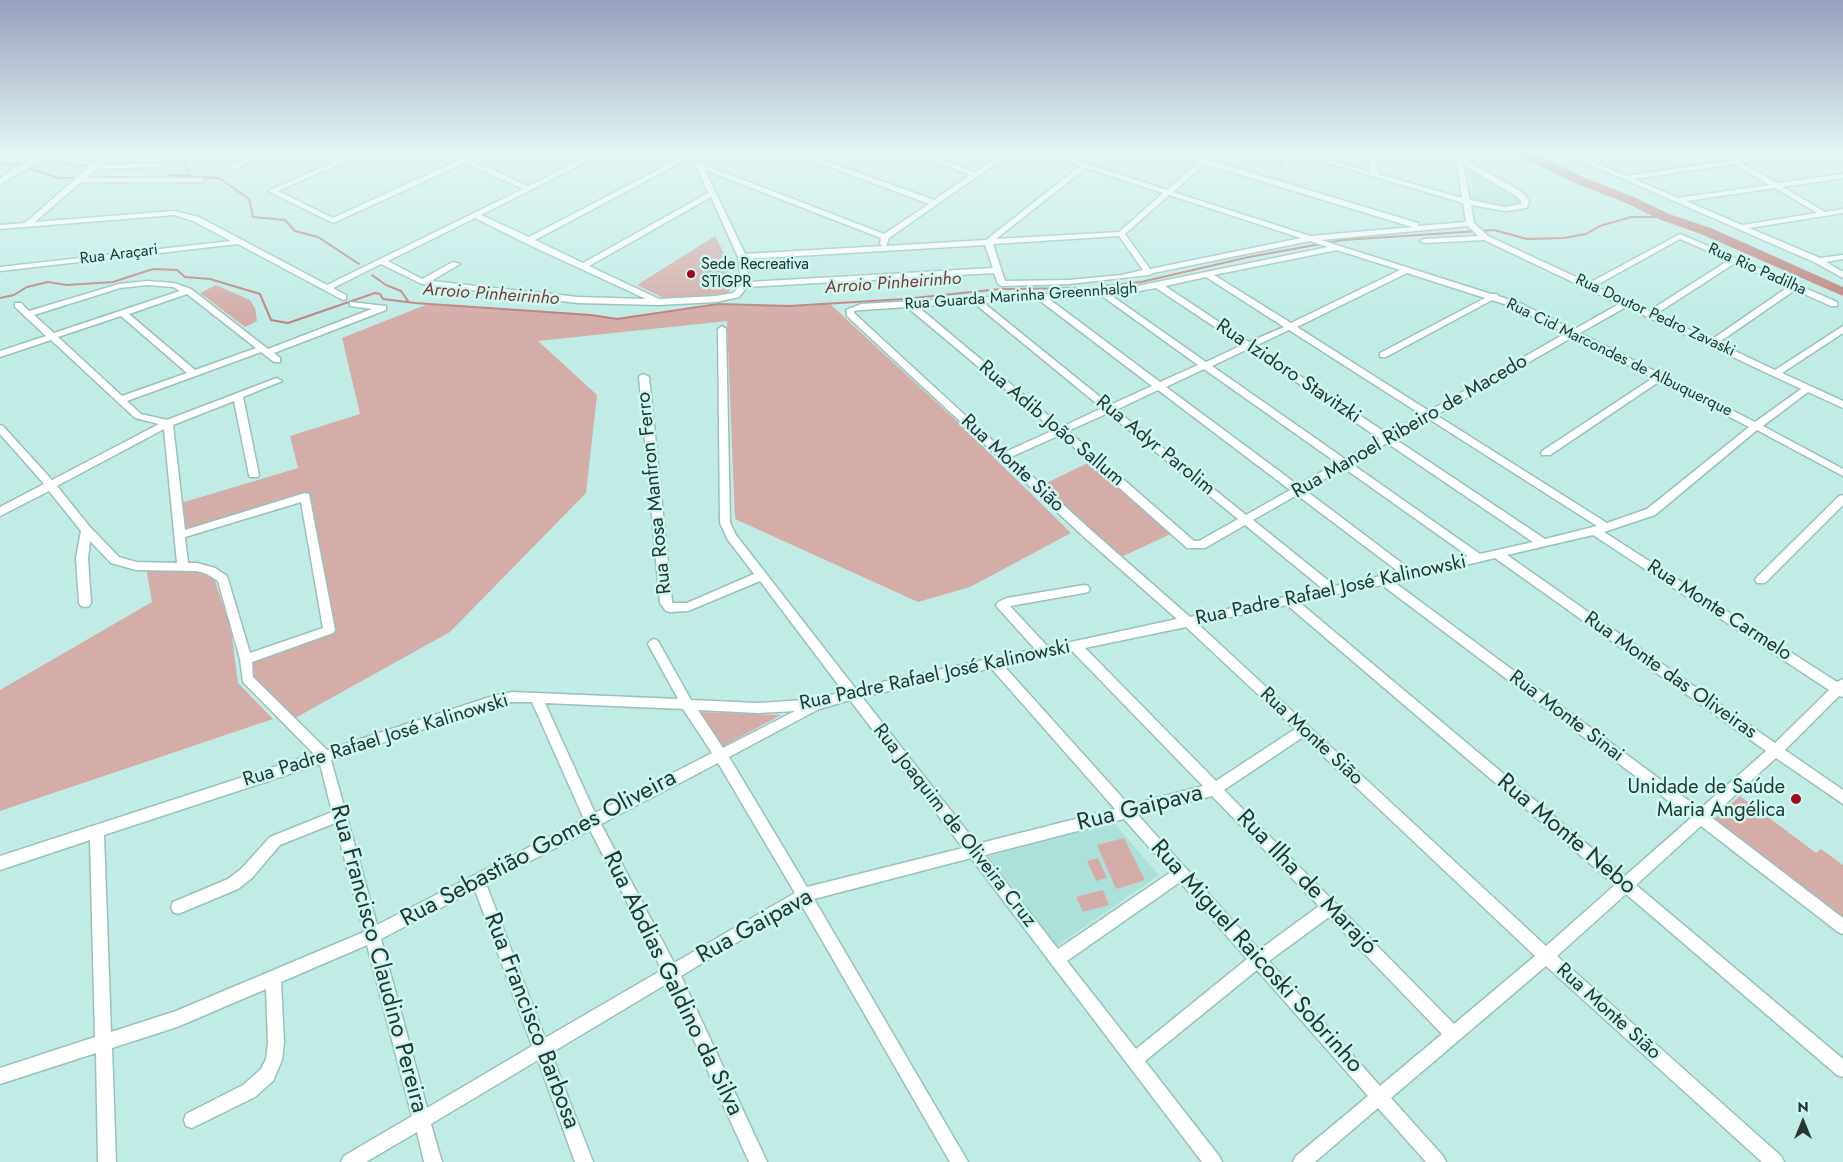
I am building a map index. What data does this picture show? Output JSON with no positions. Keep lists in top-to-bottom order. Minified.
{"streets":{"street":["Rua Araçari","Rua Rio Padilha","Rua Guarda Marinha Greennhalgh","Rua Doutor Pedro Zavaski","Rua Cid Marcondes de Albuquerque","Rua Izidoro Stavitzki","Rua Adib João Sallum","Rua Manoel Ribeiro de Macedo","Rua Adyr Parolim","Rua Monte Sião","Rua Rosa Manfron Ferro","Rua Padre Rafael José Kalinowski","Rua Monte Carmelo","Rua Monte das Oliveiras","Rua Monte Sinai","Rua Gaipava","Rua Joaquim de Oliveira Cruz","Rua Monte Nebo","Rua Sebastião Gomes Oliveira","Rua Ilha de Marajó","Rua Miguel Raicoski Sobrinho","Rua Francisco Claudino Pereira","Rua Abdias Galdino da Silva","Rua Francisco Barbosa"]},"crossings":[["Rua Rio Padilha","Rua Doutor Pedro Zavaski"],["Rua Guarda Marinha Greennhalgh","Rua Doutor Pedro Zavaski"],["Rua Guarda Marinha Greennhalgh","Rua Cid Marcondes de Albuquerque"],["Rua Guarda Marinha Greennhalgh","Rua Izidoro Stavitzki"],["Rua Guarda Marinha Greennhalgh","Rua Adib João Sallum"],["Rua Guarda Marinha Greennhalgh","Rua Adyr Parolim"],["Rua Guarda Marinha Greennhalgh","Rua Monte Sião"],["Rua Guarda Marinha Greennhalgh","Rua Monte Carmelo"],["Rua Doutor Pedro Zavaski","Rua Manoel Ribeiro de Macedo"],["Rua Doutor Pedro Zavaski","Rua Padre Rafael José Kalinowski"],["Rua Cid Marcondes de Albuquerque","Rua Manoel Ribeiro de Macedo"],["Rua Cid Marcondes de Albuquerque","Rua Padre Rafael José Kalinowski"],["Rua Izidoro Stavitzki","Rua Manoel Ribeiro de Macedo"],["Rua Izidoro Stavitzki","Rua Padre Rafael José Kalinowski"],["Rua Adib João Sallum","Rua Manoel Ribeiro de Macedo"],["Rua Manoel Ribeiro de Macedo","Rua Adyr Parolim"],["Rua Manoel Ribeiro de Macedo","Rua Monte Carmelo"],["Rua Adyr Parolim","Rua Padre Rafael José Kalinowski"],["Rua Monte Sião","Rua Padre Rafael José Kalinowski"],["Rua Monte Sião","Rua Gaipava"],["Rua Rosa Manfron Ferro","Rua Joaquim de Oliveira Cruz"],["Rua Padre Rafael José Kalinowski","Rua Monte Carmelo"],["Rua Padre Rafael José Kalinowski","Rua Monte das Oliveiras"],["Rua Padre Rafael José Kalinowski","Rua Monte Sinai"],["Rua Padre Rafael José Kalinowski","Rua Joaquim de Oliveira Cruz"],["Rua Padre Rafael José Kalinowski","Rua Monte Nebo"],["Rua Padre Rafael José Kalinowski","Rua Sebastião Gomes Oliveira"],["Rua Padre Rafael José Kalinowski","Rua Ilha de Marajó"],["Rua Padre Rafael José Kalinowski","Rua Miguel Raicoski Sobrinho"],["Rua Padre Rafael José Kalinowski","Rua Francisco Claudino Pereira"],["Rua Padre Rafael José Kalinowski","Rua Abdias Galdino da Silva"],["Rua Gaipava","Rua Joaquim de Oliveira Cruz"],["Rua Gaipava","Rua Ilha de Marajó"],["Rua Gaipava","Rua Miguel Raicoski Sobrinho"],["Rua Gaipava","Rua Francisco Claudino Pereira"],["Rua Gaipava","Rua Abdias Galdino da Silva"],["Rua Gaipava","Rua Francisco Barbosa"],["Rua Sebastião Gomes Oliveira","Rua Francisco Claudino Pereira"],["Rua Sebastião Gomes Oliveira","Rua Abdias Galdino da Silva"],["Rua Sebastião Gomes Oliveira","Rua Francisco Barbosa"]],"water":["Arroio Pinheirinho"],"places":["Sede Recreativa STIGPR","Unidade de Saúde Maria Angélica"],"north":"top"}
